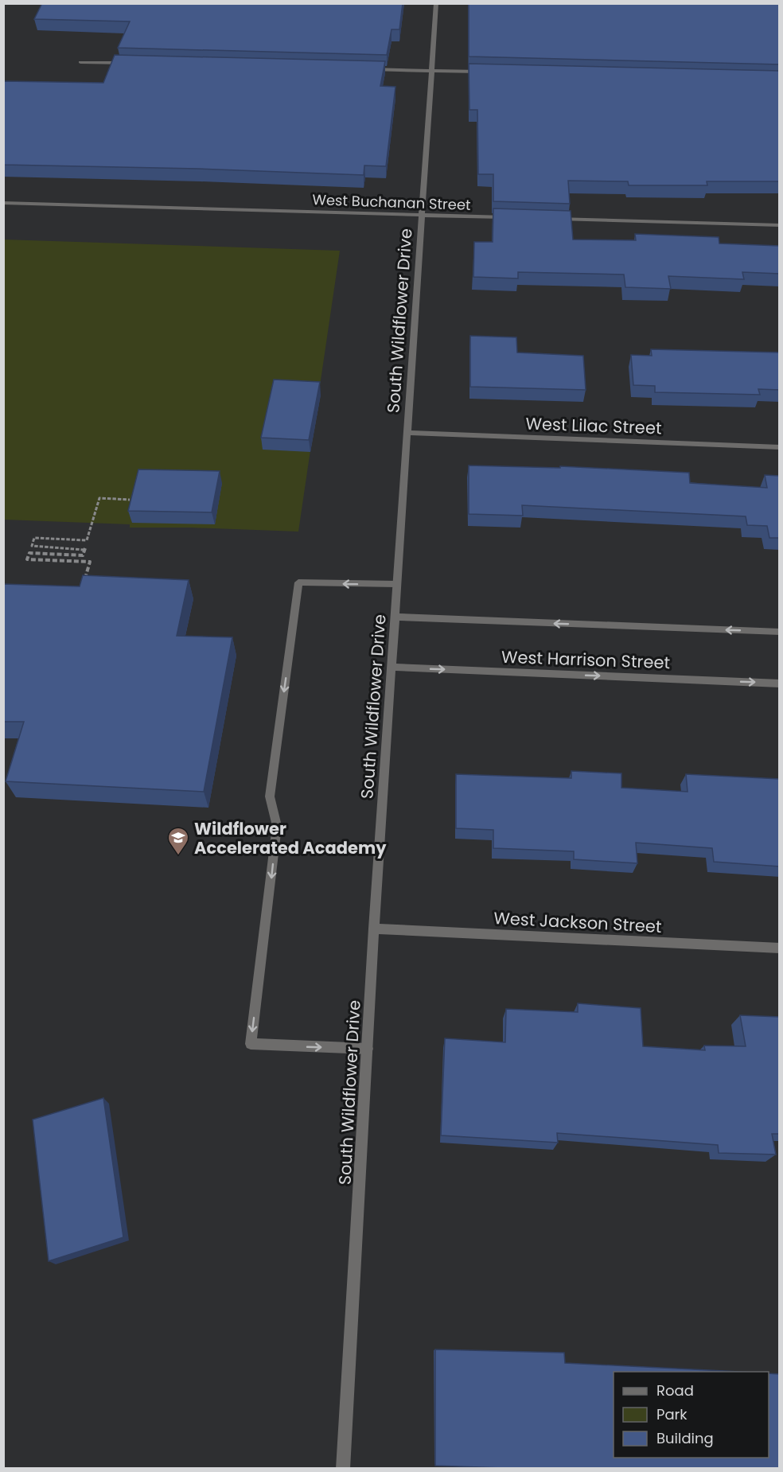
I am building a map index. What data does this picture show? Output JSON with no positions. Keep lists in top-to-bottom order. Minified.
{"streets":{"street":["West Buchanan Street","South Wildflower Drive","West Lilac Street","West Harrison Street","West Jackson Street"]},"crossings":[["West Buchanan Street","South Wildflower Drive"],["South Wildflower Drive","West Lilac Street"],["South Wildflower Drive","West Harrison Street"],["South Wildflower Drive","West Jackson Street"]],"places":{"school or university":["Wildflower Accelerated Academy"]},"legend":["Road","Park","Building"]}
